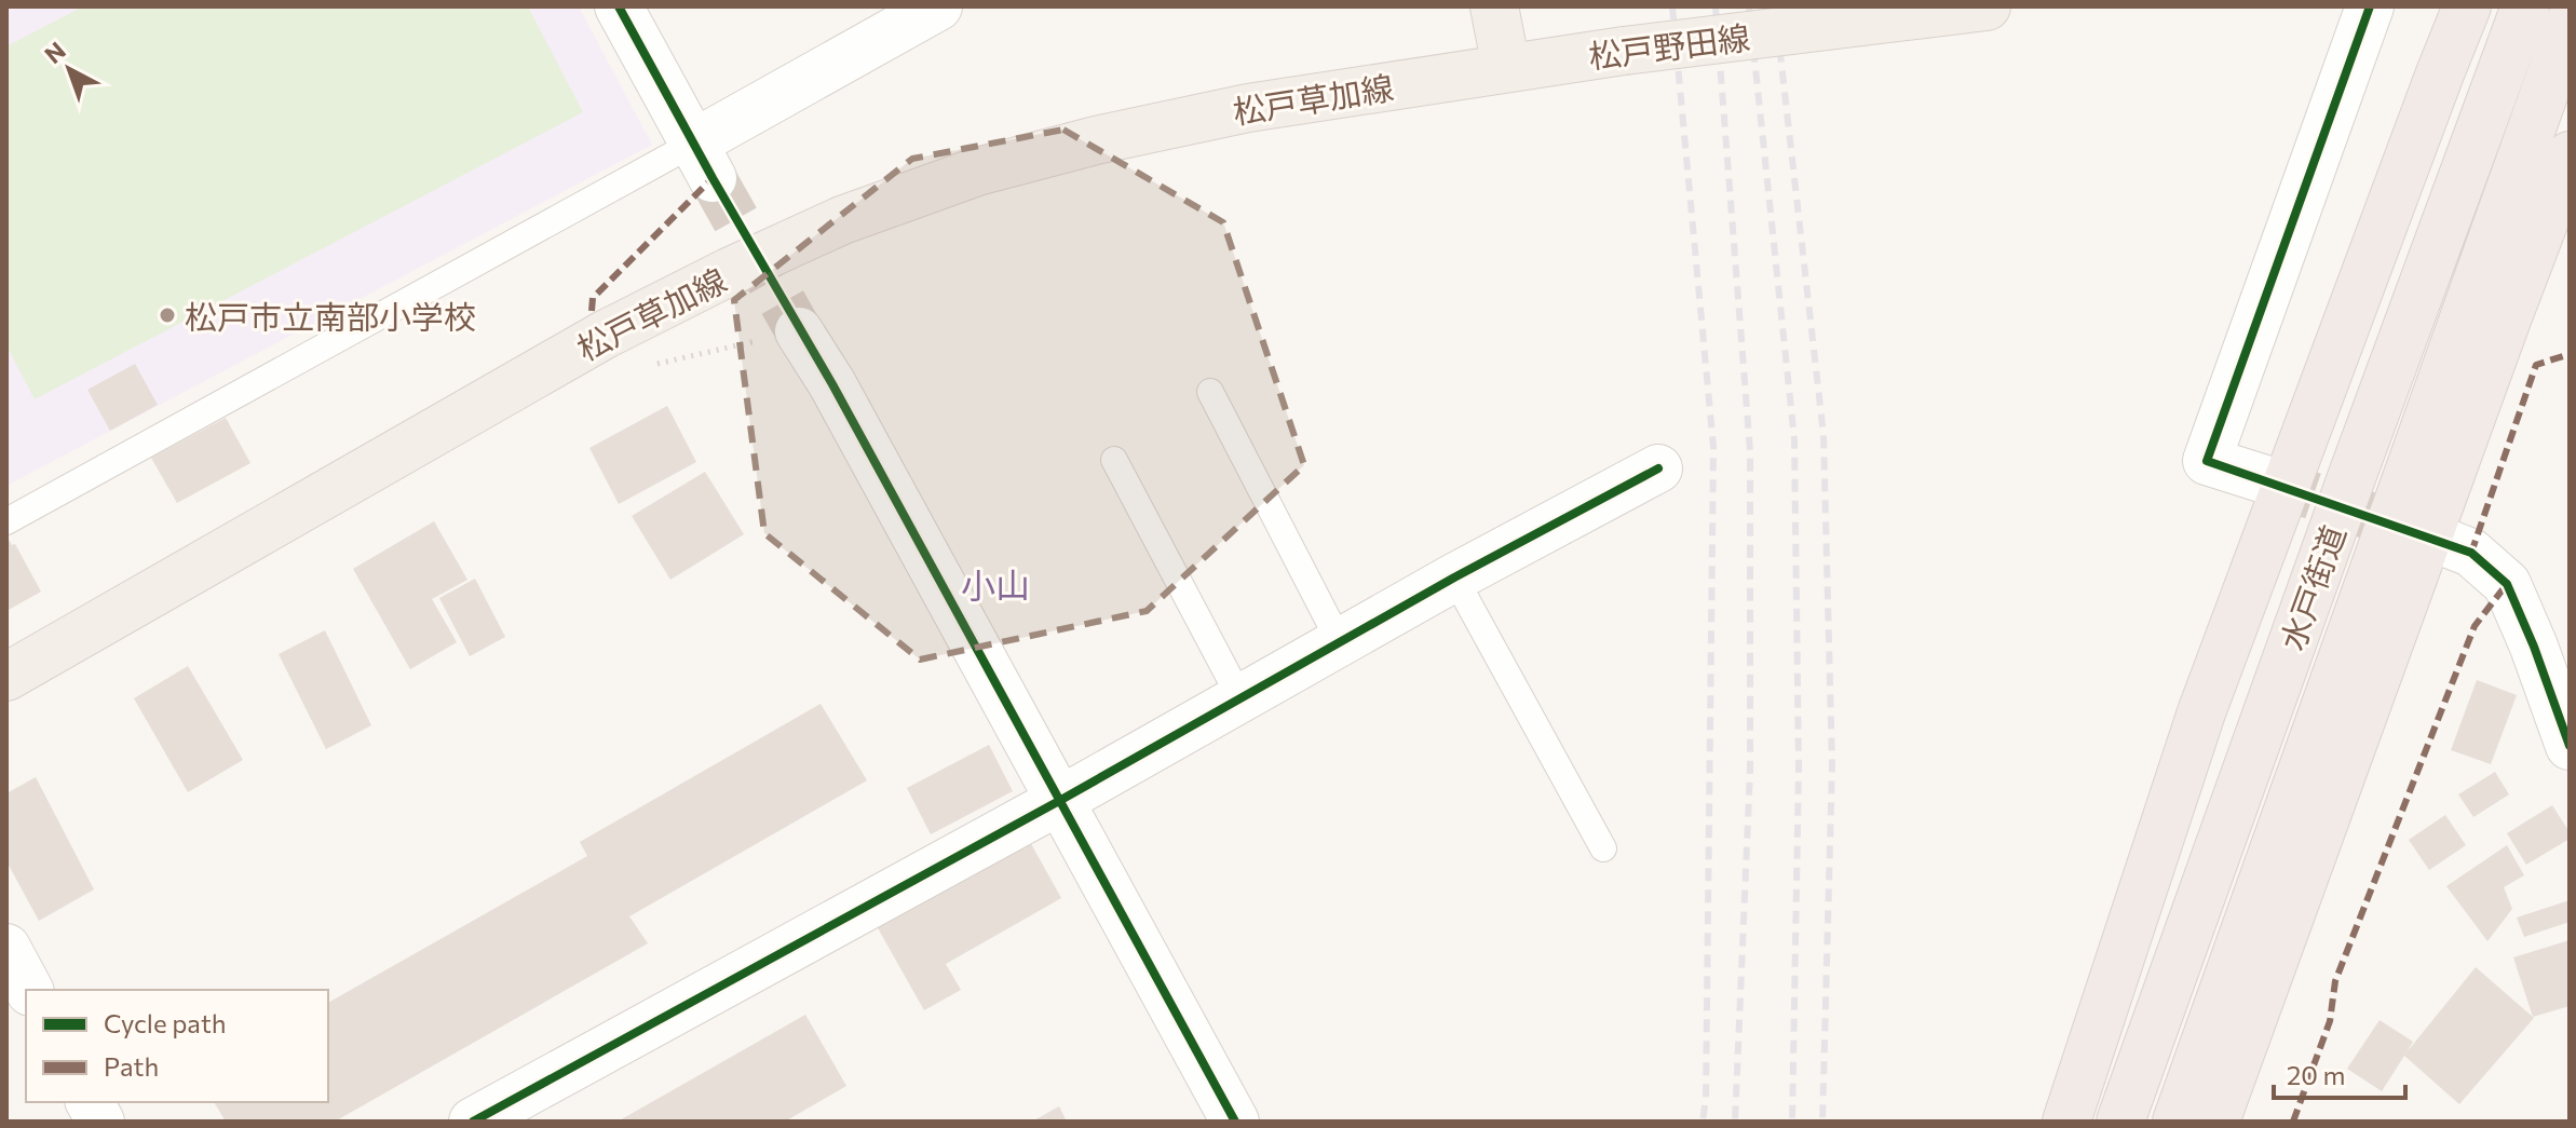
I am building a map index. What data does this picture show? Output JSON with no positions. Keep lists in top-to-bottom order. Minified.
{"streets":{"highway":["水戸街道"],"main road":["松戸野田線","松戸草加線"]},"crossings":[["松戸野田線","松戸草加線"]],"districts":["小山"],"places":["松戸市立南部小学校"],"legend":["Cycle path","Path"],"scale_bar":"20 m","north":"top left"}
